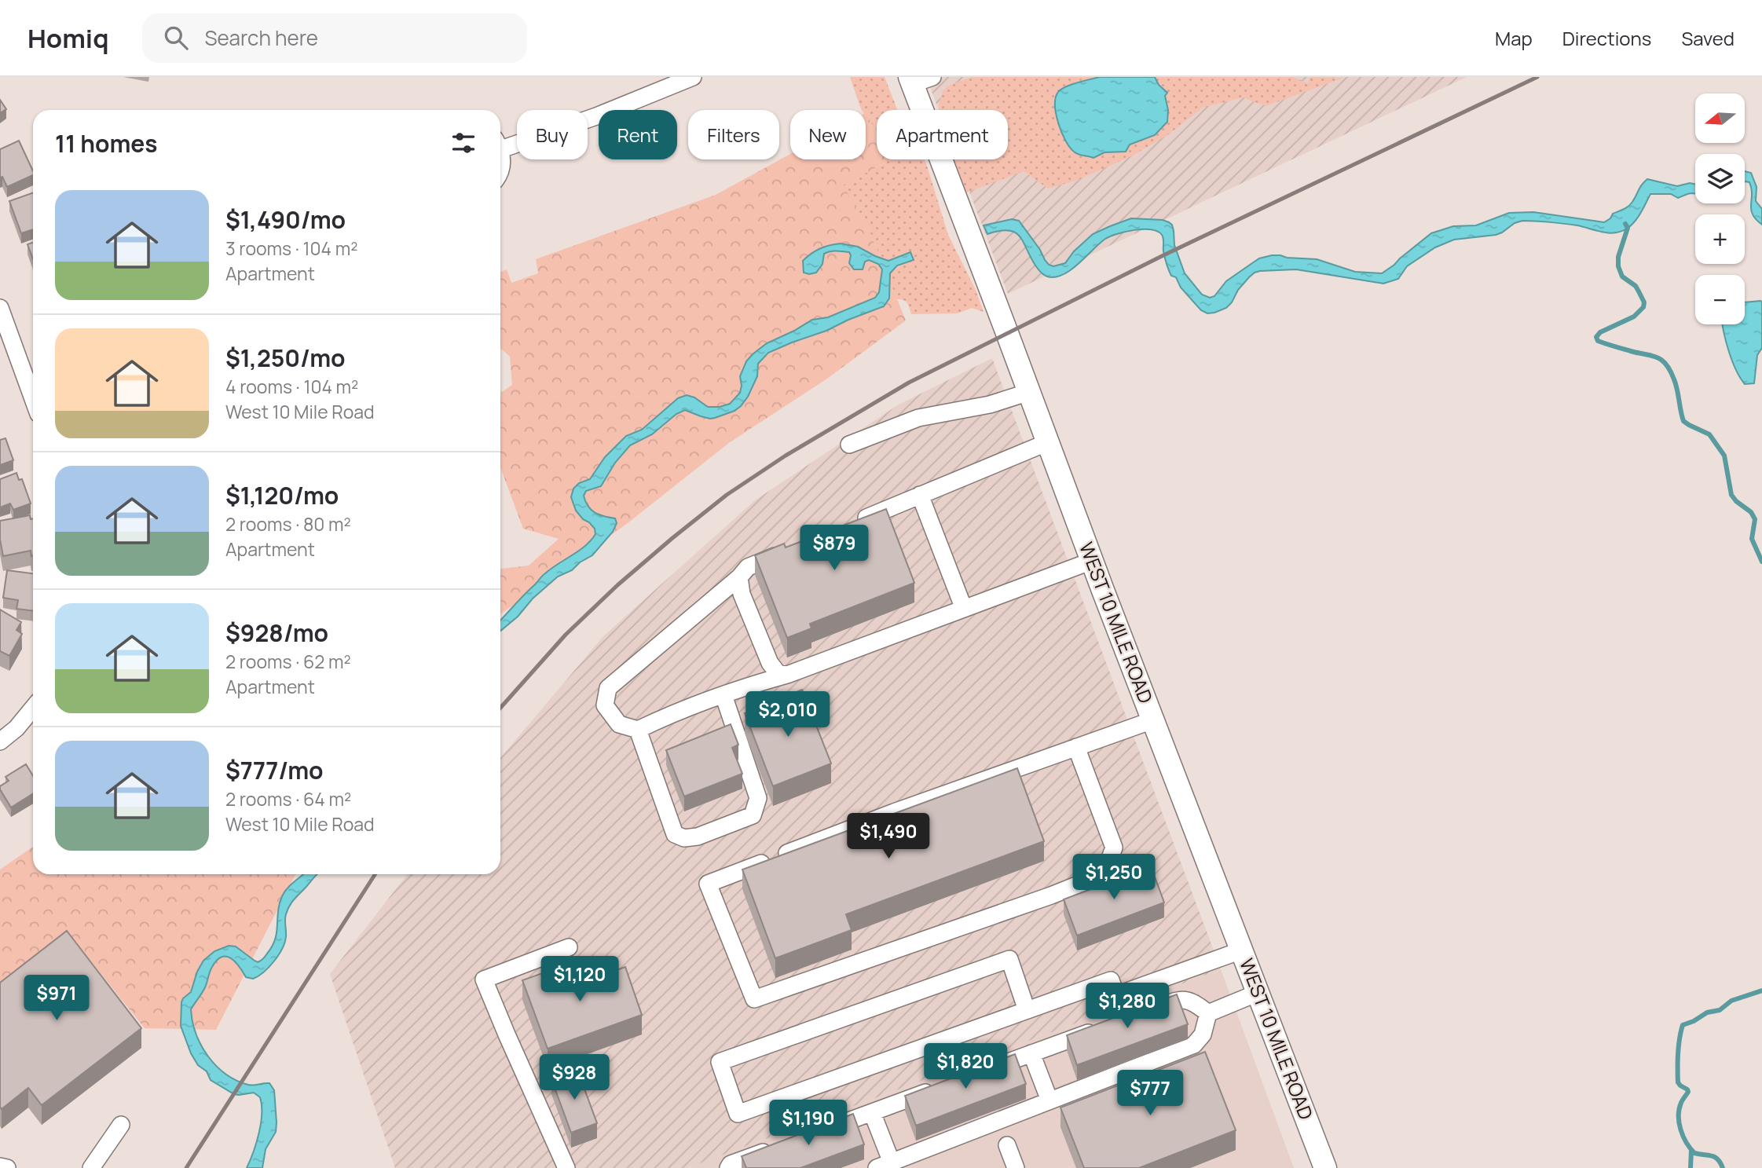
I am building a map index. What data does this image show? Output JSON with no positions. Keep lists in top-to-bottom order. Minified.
{"streets":{"main road":["WEST 10 MILE ROAD"]},"north":"left","page":{"header":"Homiq","search":"Search here","nav":["Map","Directions","Saved"],"map_buttons":["+","−"],"chip":["Buy","Rent","Filters","New","Apartment"],"heading":"11 homes","list":[{"name":"$1,490/mo","note":"3 rooms · 104 m² · Apartment"},{"name":"$1,250/mo","note":"4 rooms · 104 m² · West 10 Mile Road"},{"name":"$1,120/mo","note":"2 rooms · 80 m² · Apartment"},{"name":"$928/mo","note":"2 rooms · 62 m² · Apartment"},{"name":"$777/mo","note":"2 rooms · 64 m² · West 10 Mile Road"}],"price":["$879","$2,010","$1,490","$1,250","$1,120","$971","$1,280","$1,820","$928","$777","$1,190"]}}
